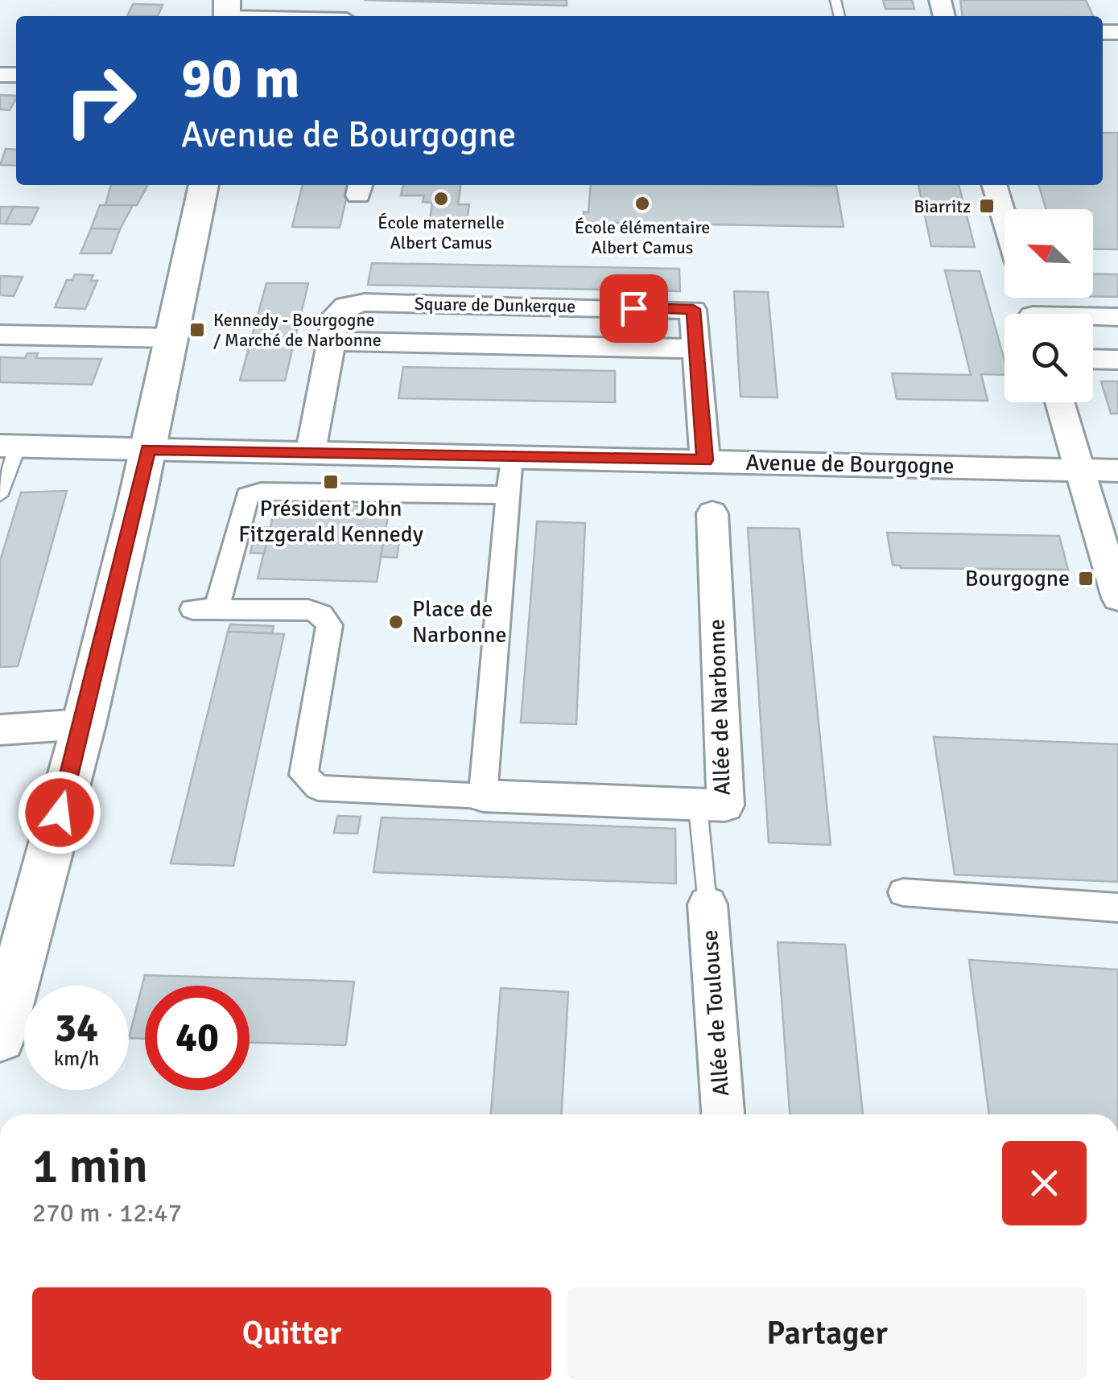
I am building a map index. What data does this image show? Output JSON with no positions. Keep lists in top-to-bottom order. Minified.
{"streets":{"street":["Square de Dunkerque","Avenue de Bourgogne","Allée de Narbonne","Allée de Toulouse"]},"crossings":[["Square de Dunkerque","Avenue de Bourgogne"]],"places":{"other":["École maternelle Albert Camus","École élémentaire Albert Camus","Place de Narbonne"],"transit":["Biarritz","Kennedy - Bourgogne / Marché de Narbonne","Président John Fitzgerald Kennedy","Bourgogne"]},"north":"top left","page":{"turn":["90 m","Avenue de Bourgogne"],"speed":"34 km/h","limit":"40","heading":["1 min","270 m · 12:47"],"buttons":["Quitter","Partager"]}}
